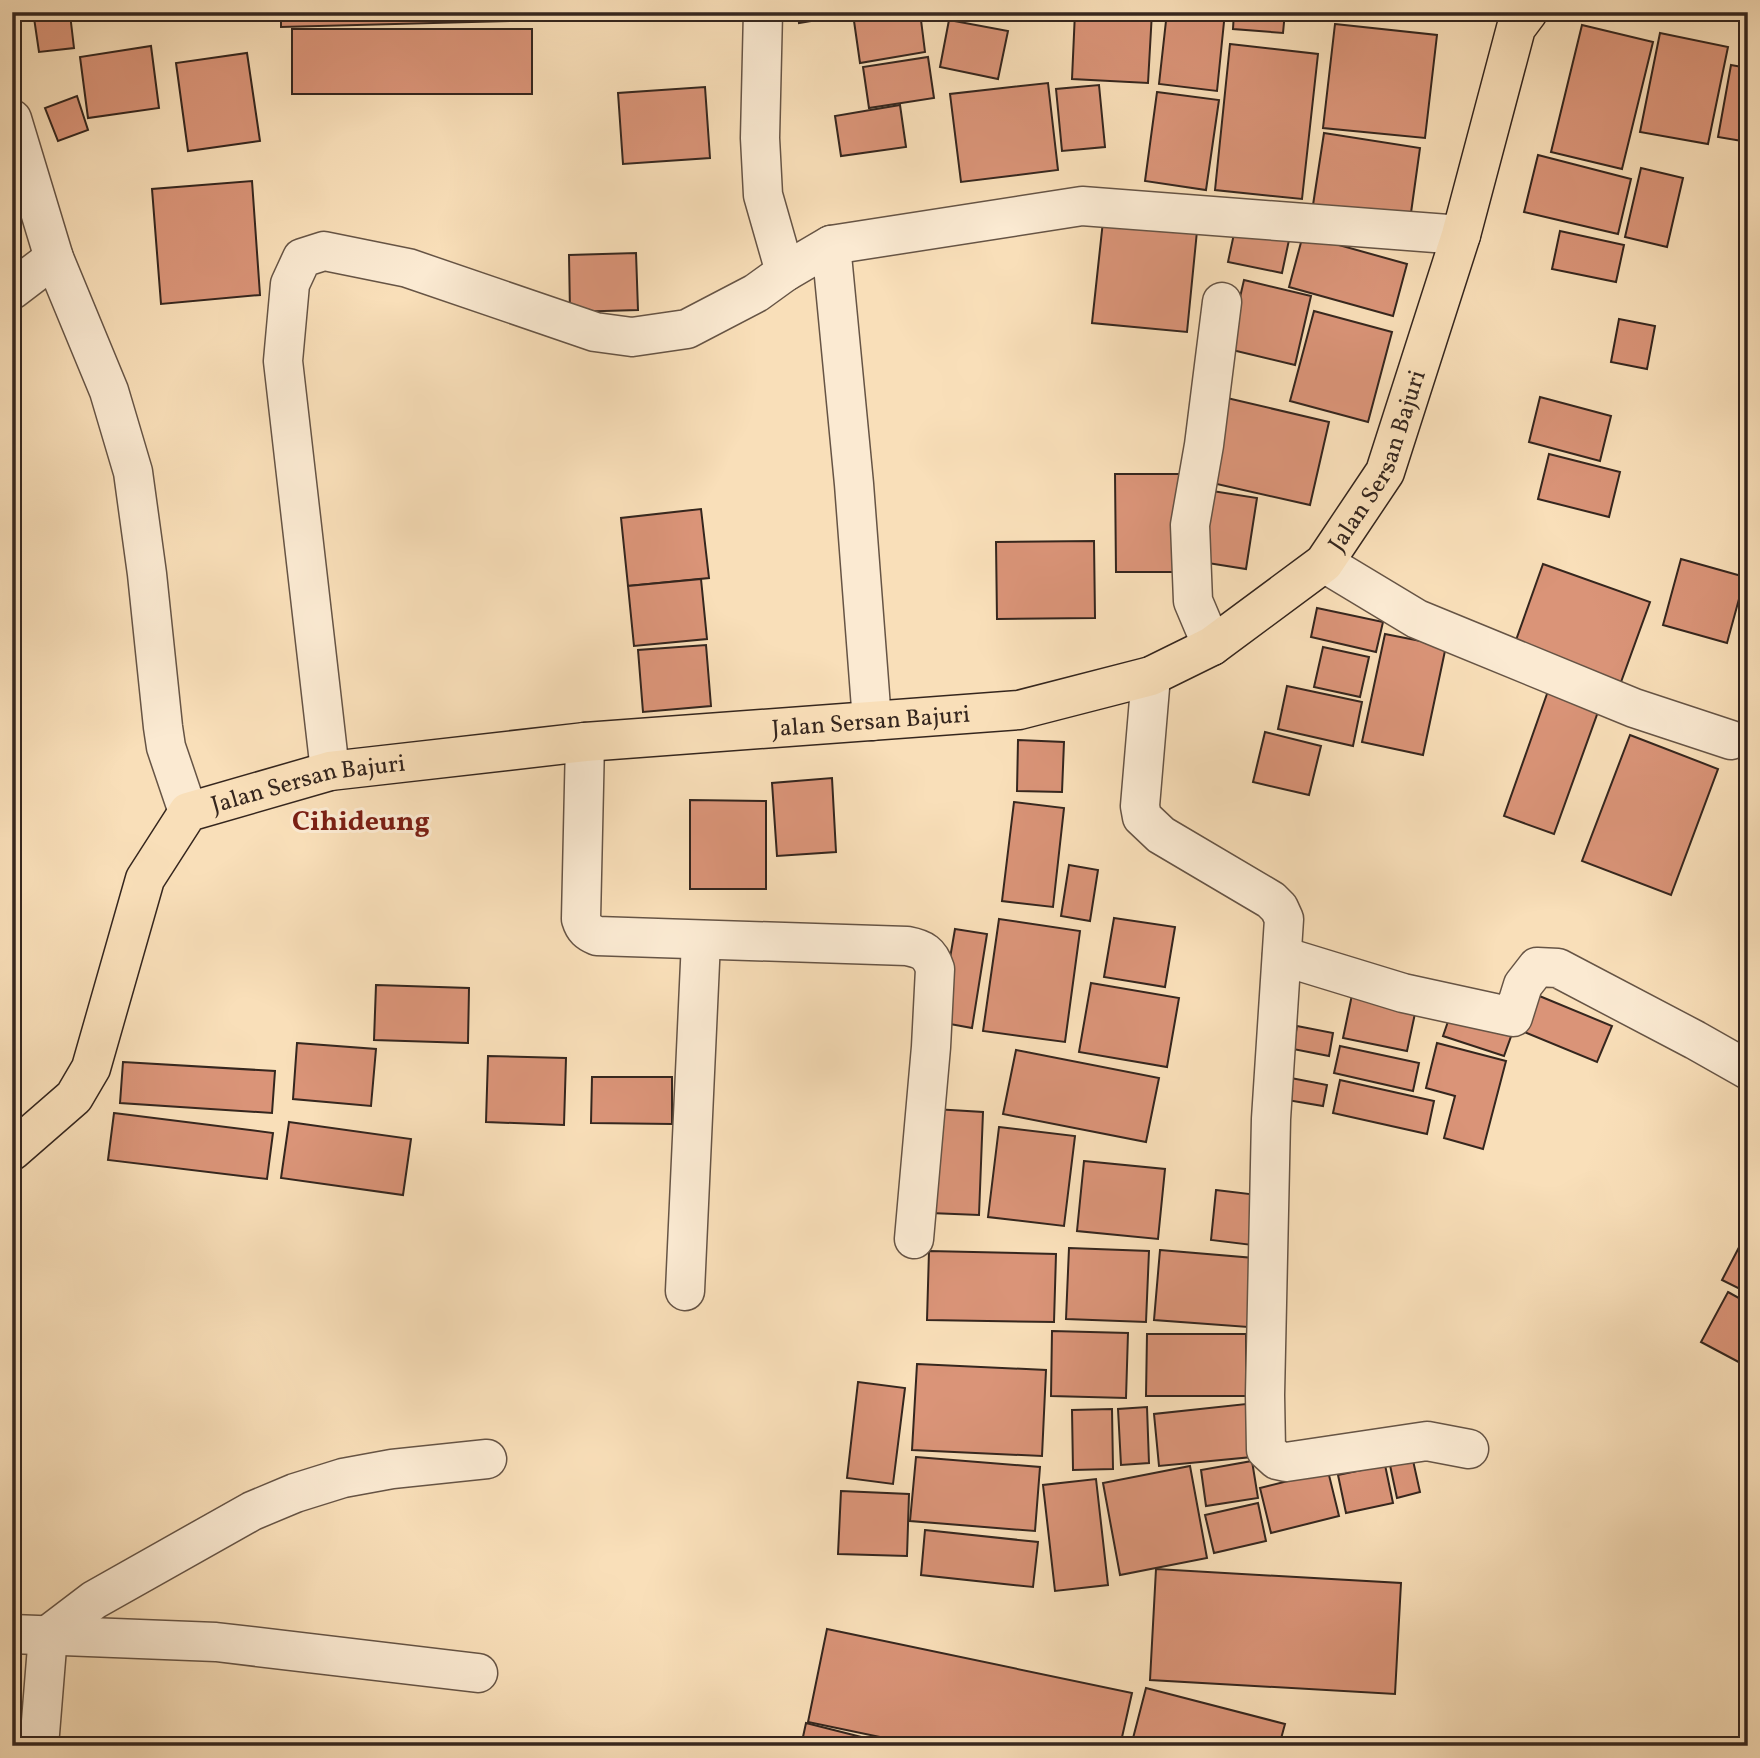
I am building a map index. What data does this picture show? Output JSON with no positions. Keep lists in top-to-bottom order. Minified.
{"streets":{"main road":["Jalan Sersan Bajuri"]},"districts":["Cihideung"]}
